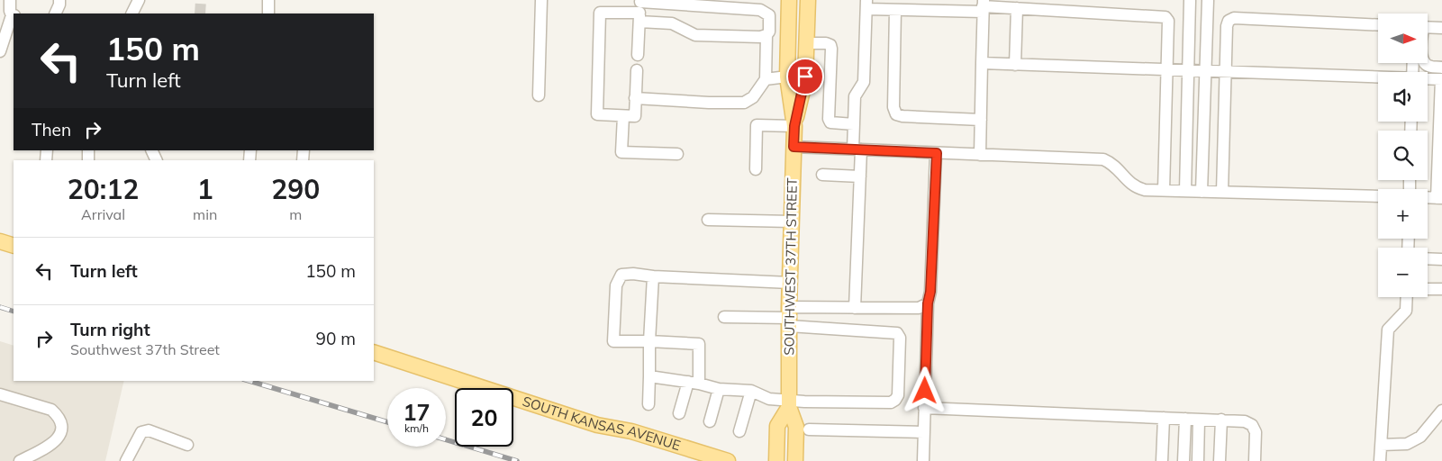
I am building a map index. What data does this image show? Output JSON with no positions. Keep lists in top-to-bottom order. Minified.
{"streets":{"main road":["SOUTHWEST 37TH STREET","SOUTH KANSAS AVENUE"]},"north":"right","page":{"map_buttons":["+","−"],"turn":["150 m","Turn left"],"then":"Then","eta":["20:12","Arrival","1","min","290","m"],"list":[{"name":"Turn left","value":"150 m"},{"name":"Turn right","note":"Southwest 37th Street","value":"90 m"}],"speed":"17 km/h","limit":"20"}}
